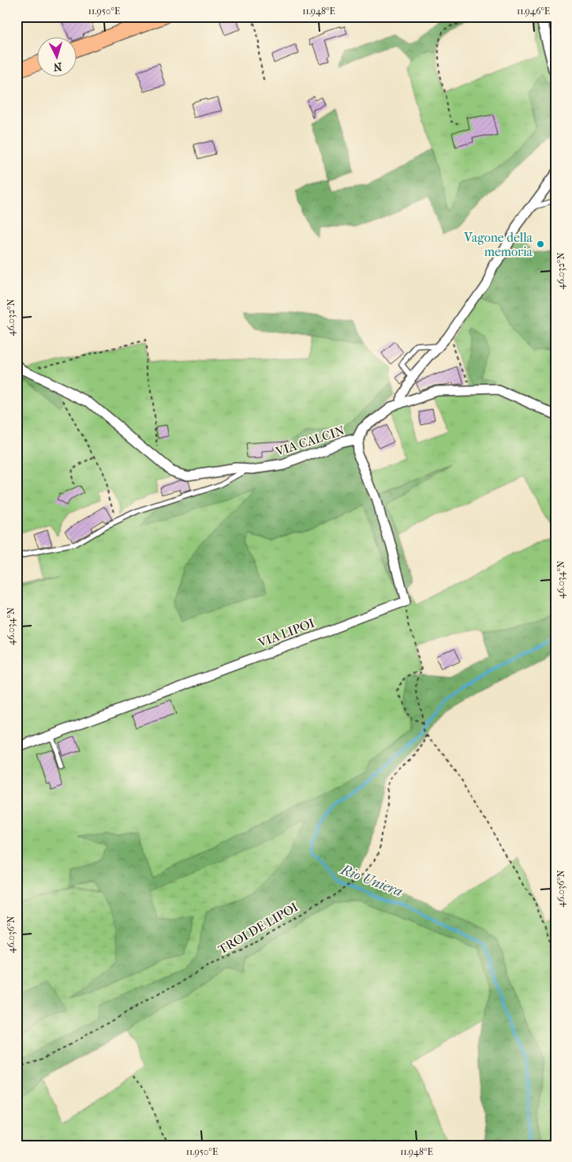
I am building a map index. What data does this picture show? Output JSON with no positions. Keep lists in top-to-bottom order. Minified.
{"streets":{"street":["VIA CALCIN","VIA LIPOI"],"path":["TROI DE LIPOI"]},"water":["Rio Uniera"],"places":["Vagone della memoria"],"north":"bottom","coordinates":["11.950°E","11.948°E","11.946°E","46.032°N","46.034°N","46.036°N"]}
